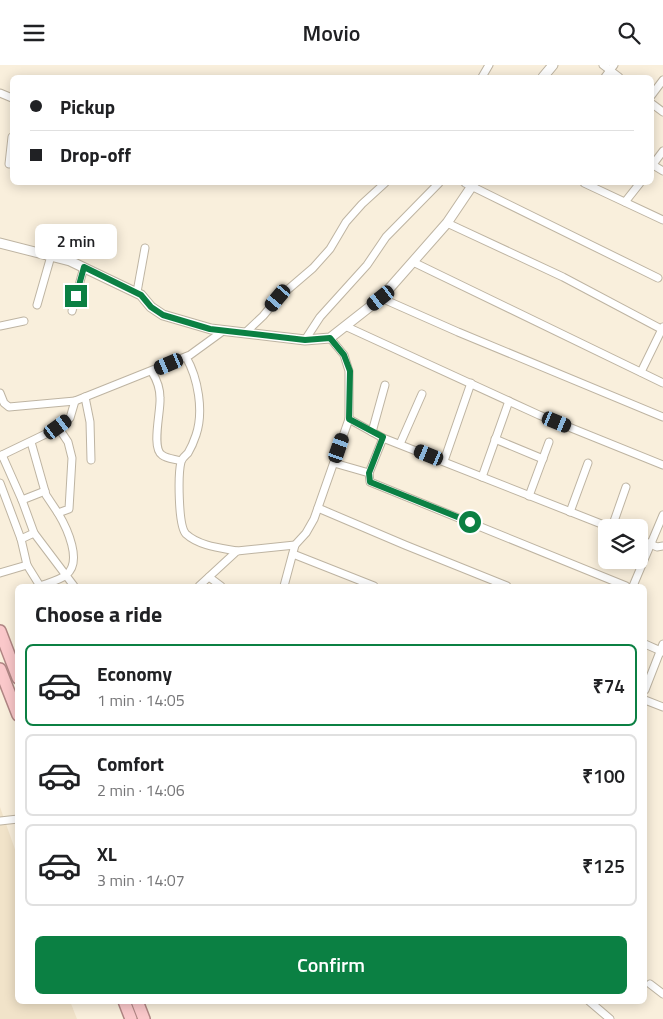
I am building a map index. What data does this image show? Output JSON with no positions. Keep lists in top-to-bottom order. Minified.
{"page":{"header":"Movio","banner":["Pickup","Drop-off"],"bubble":"2 min","heading":"Choose a ride","list":[{"name":"Economy","note":"1 min · 14:05","value":"₹74"},{"name":"Comfort","note":"2 min · 14:06","value":"₹100"},{"name":"XL","note":"3 min · 14:07","value":"₹125"}],"buttons":"Confirm"}}
